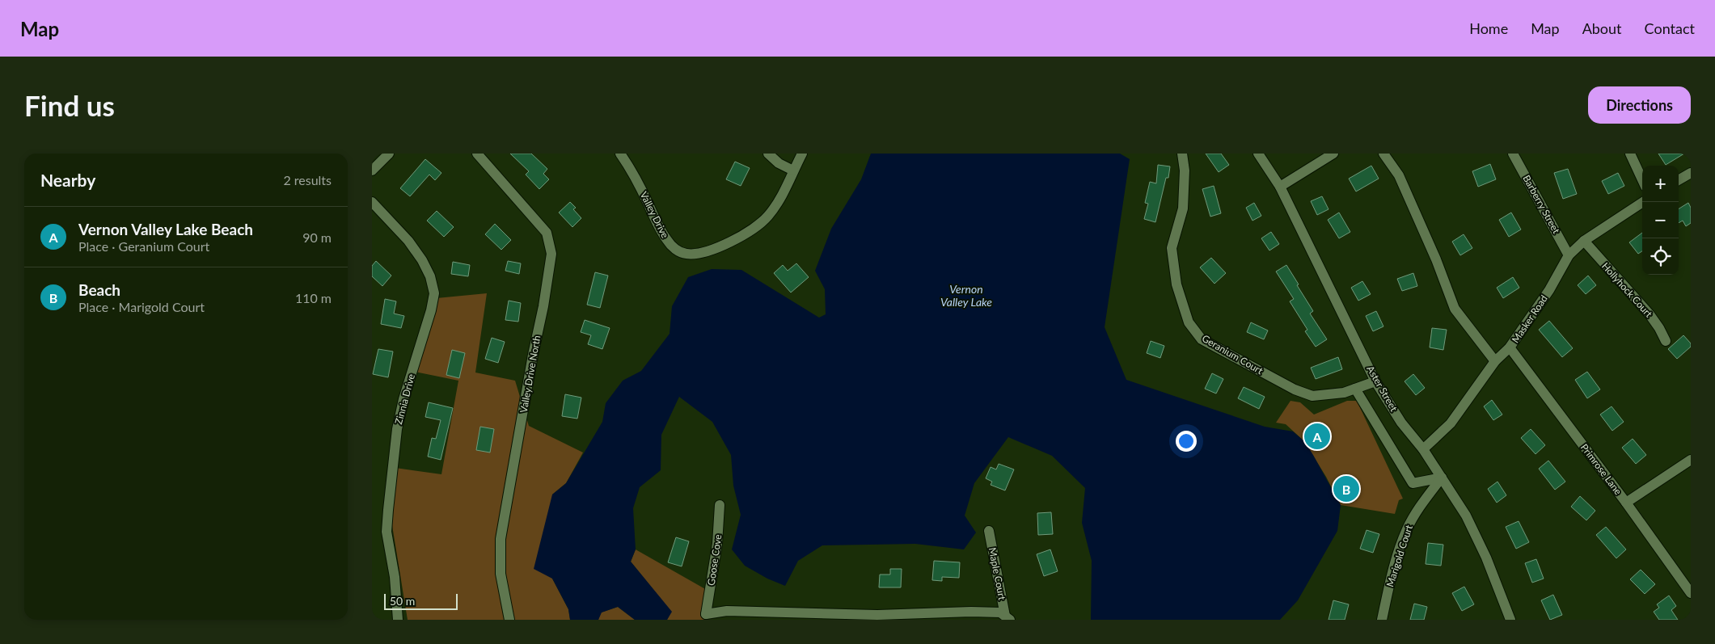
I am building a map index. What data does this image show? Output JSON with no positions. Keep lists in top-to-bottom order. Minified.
{"streets":{"street":["Barberry Street","Valley Drive","Hollyhock Court","Masker Road","Geranium Court","Valley Drive North","Aster Street","Zinnia Drive","Primrose Lane","Marigold Court","Goose Cove","Maple Court"]},"crossings":[["Barberry Street","Masker Road"],["Hollyhock Court","Masker Road"],["Masker Road","Aster Street"],["Masker Road","Primrose Lane"],["Geranium Court","Aster Street"],["Aster Street","Marigold Court"]],"water":["Vernon Valley Lake"],"scale_bar":"50 m","page":{"header":"Map","nav":["Home","Map","About","Contact"],"buttons":"Directions","title":"Find us","heading":["Nearby","2 results"],"map_buttons":["+","−"],"list":[{"mark":"A","name":"Vernon Valley Lake Beach","note":"Place · Geranium Court","value":"90 m"},{"mark":"B","name":"Beach","note":"Place · Marigold Court","value":"110 m"}],"pins":["A","B"],"scale":"50 m"}}
